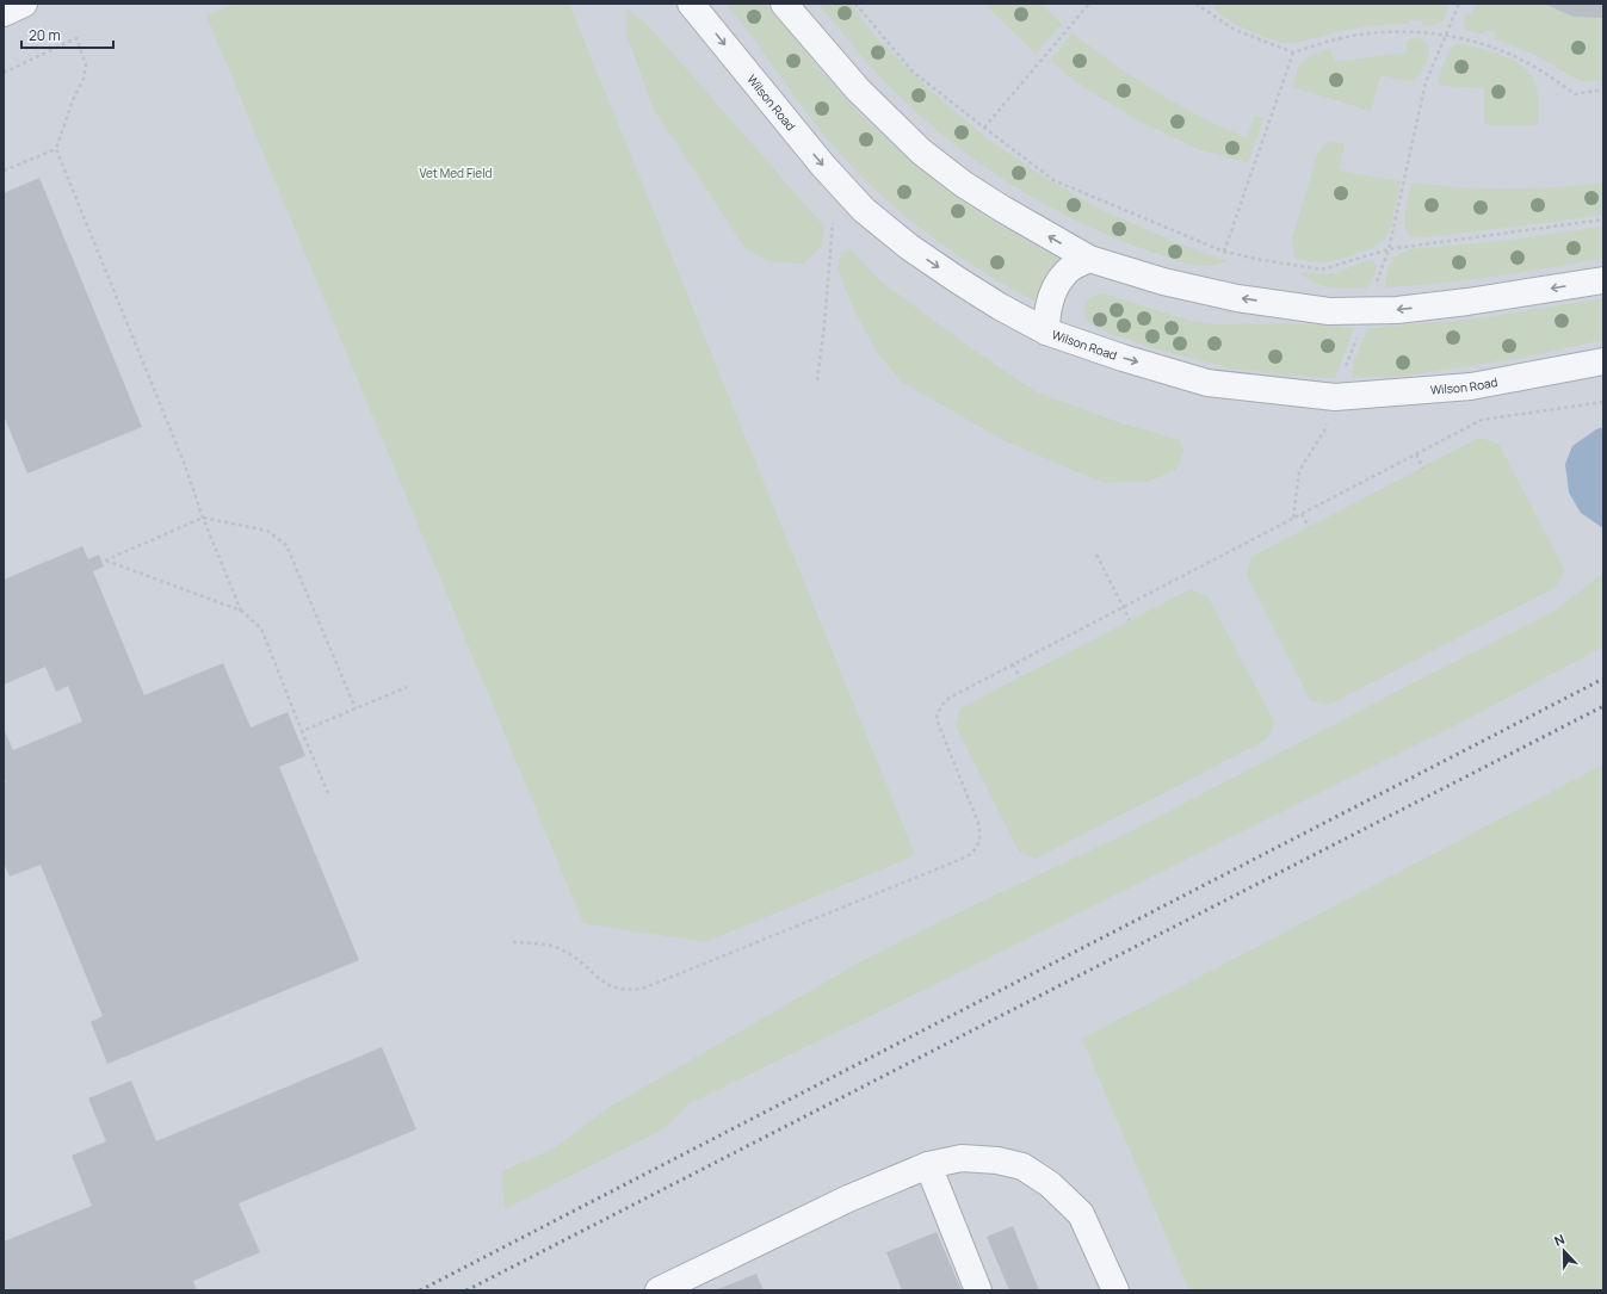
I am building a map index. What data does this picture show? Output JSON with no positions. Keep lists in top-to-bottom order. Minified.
{"streets":{"street":["Wilson Road"]},"parks":["Vet Med Field"],"scale_bar":"20 m","north":"top"}
